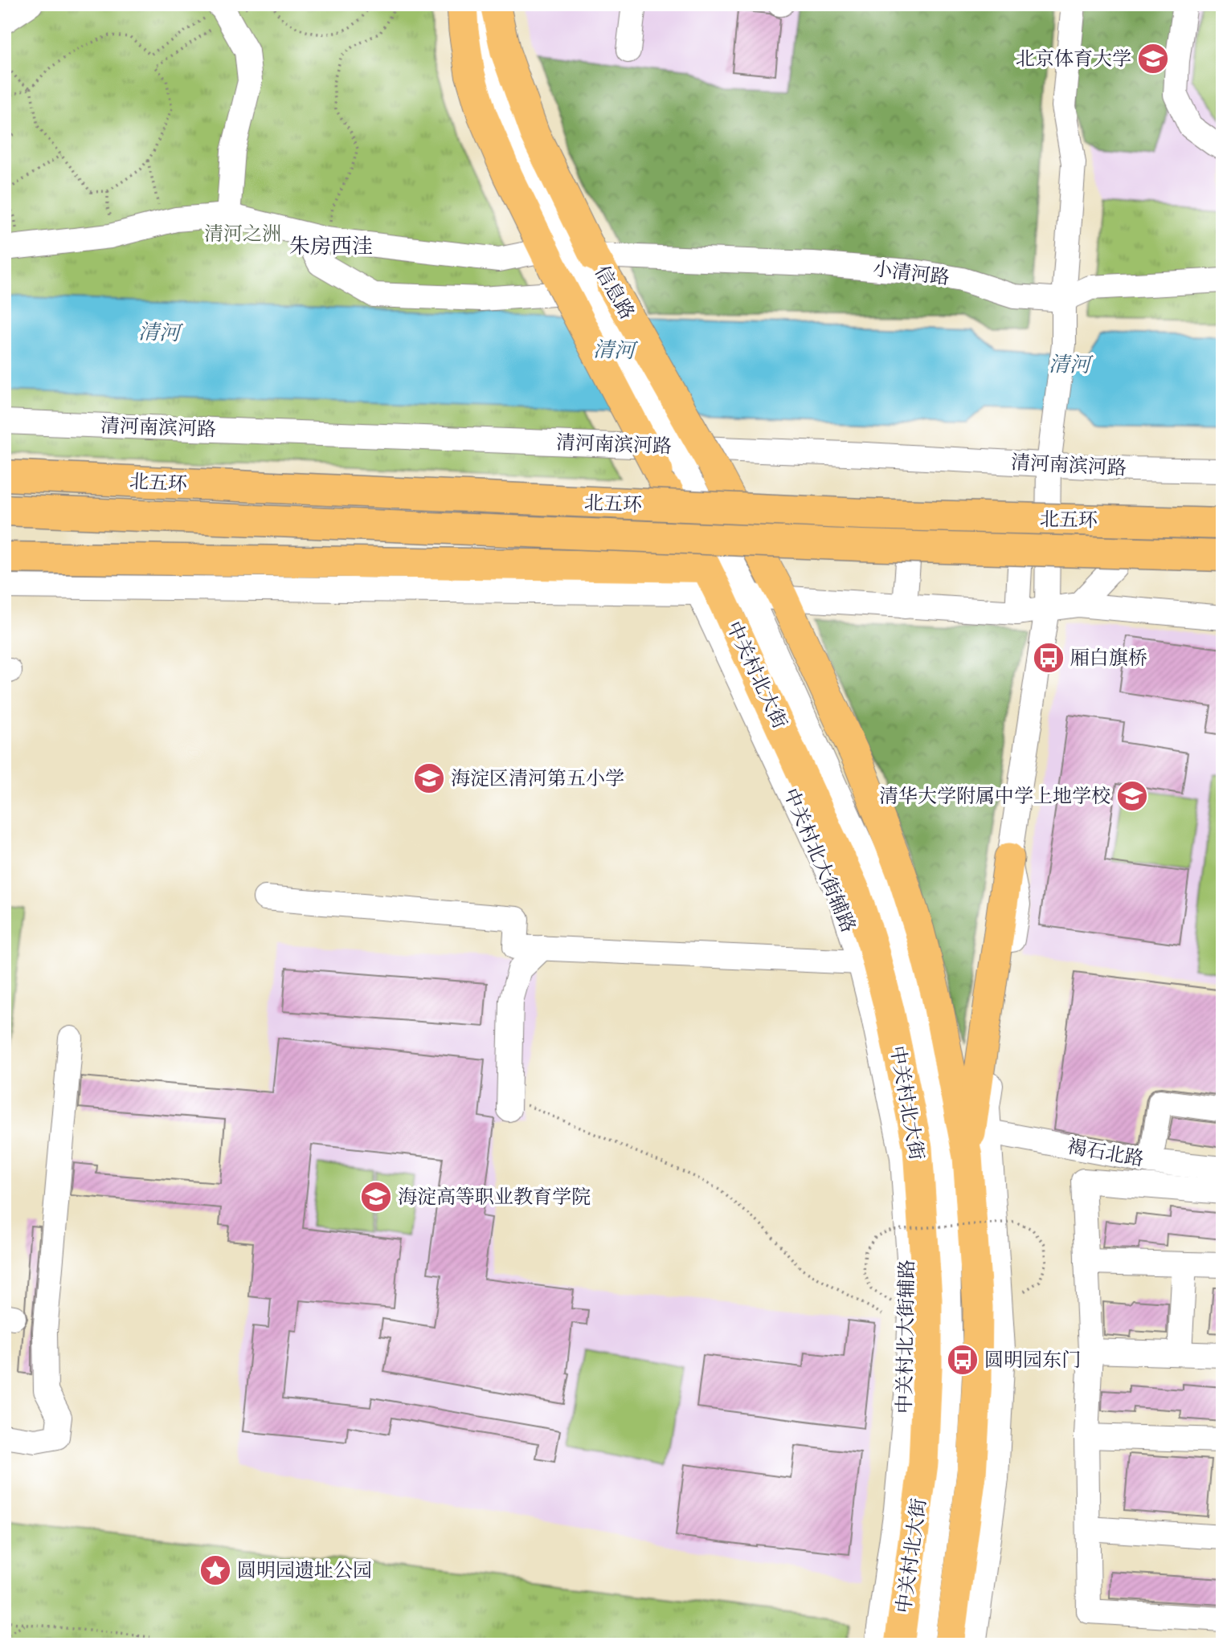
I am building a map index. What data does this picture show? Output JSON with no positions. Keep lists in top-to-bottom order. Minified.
{"streets":{"highway":["北五环"],"main road":["信息路","中关村北大街"],"street":["小清河路","清河南滨河路","中关村北大街辅路","褐石北路"]},"crossings":[["小清河路","信息路"],["信息路","中关村北大街"],["信息路","中关村北大街辅路"],["中关村北大街","中关村北大街辅路"]],"districts":["朱房西洼"],"water":["清河"],"parks":["清河之洲"],"places":{"school or university":["北京体育大学","海淀区清河第五小学","清华大学附属中学上地学校","海淀高等职业教育学院"],"bus stop":["厢白旗桥","圆明园东门"],"place":["圆明园遗址公园"]}}
